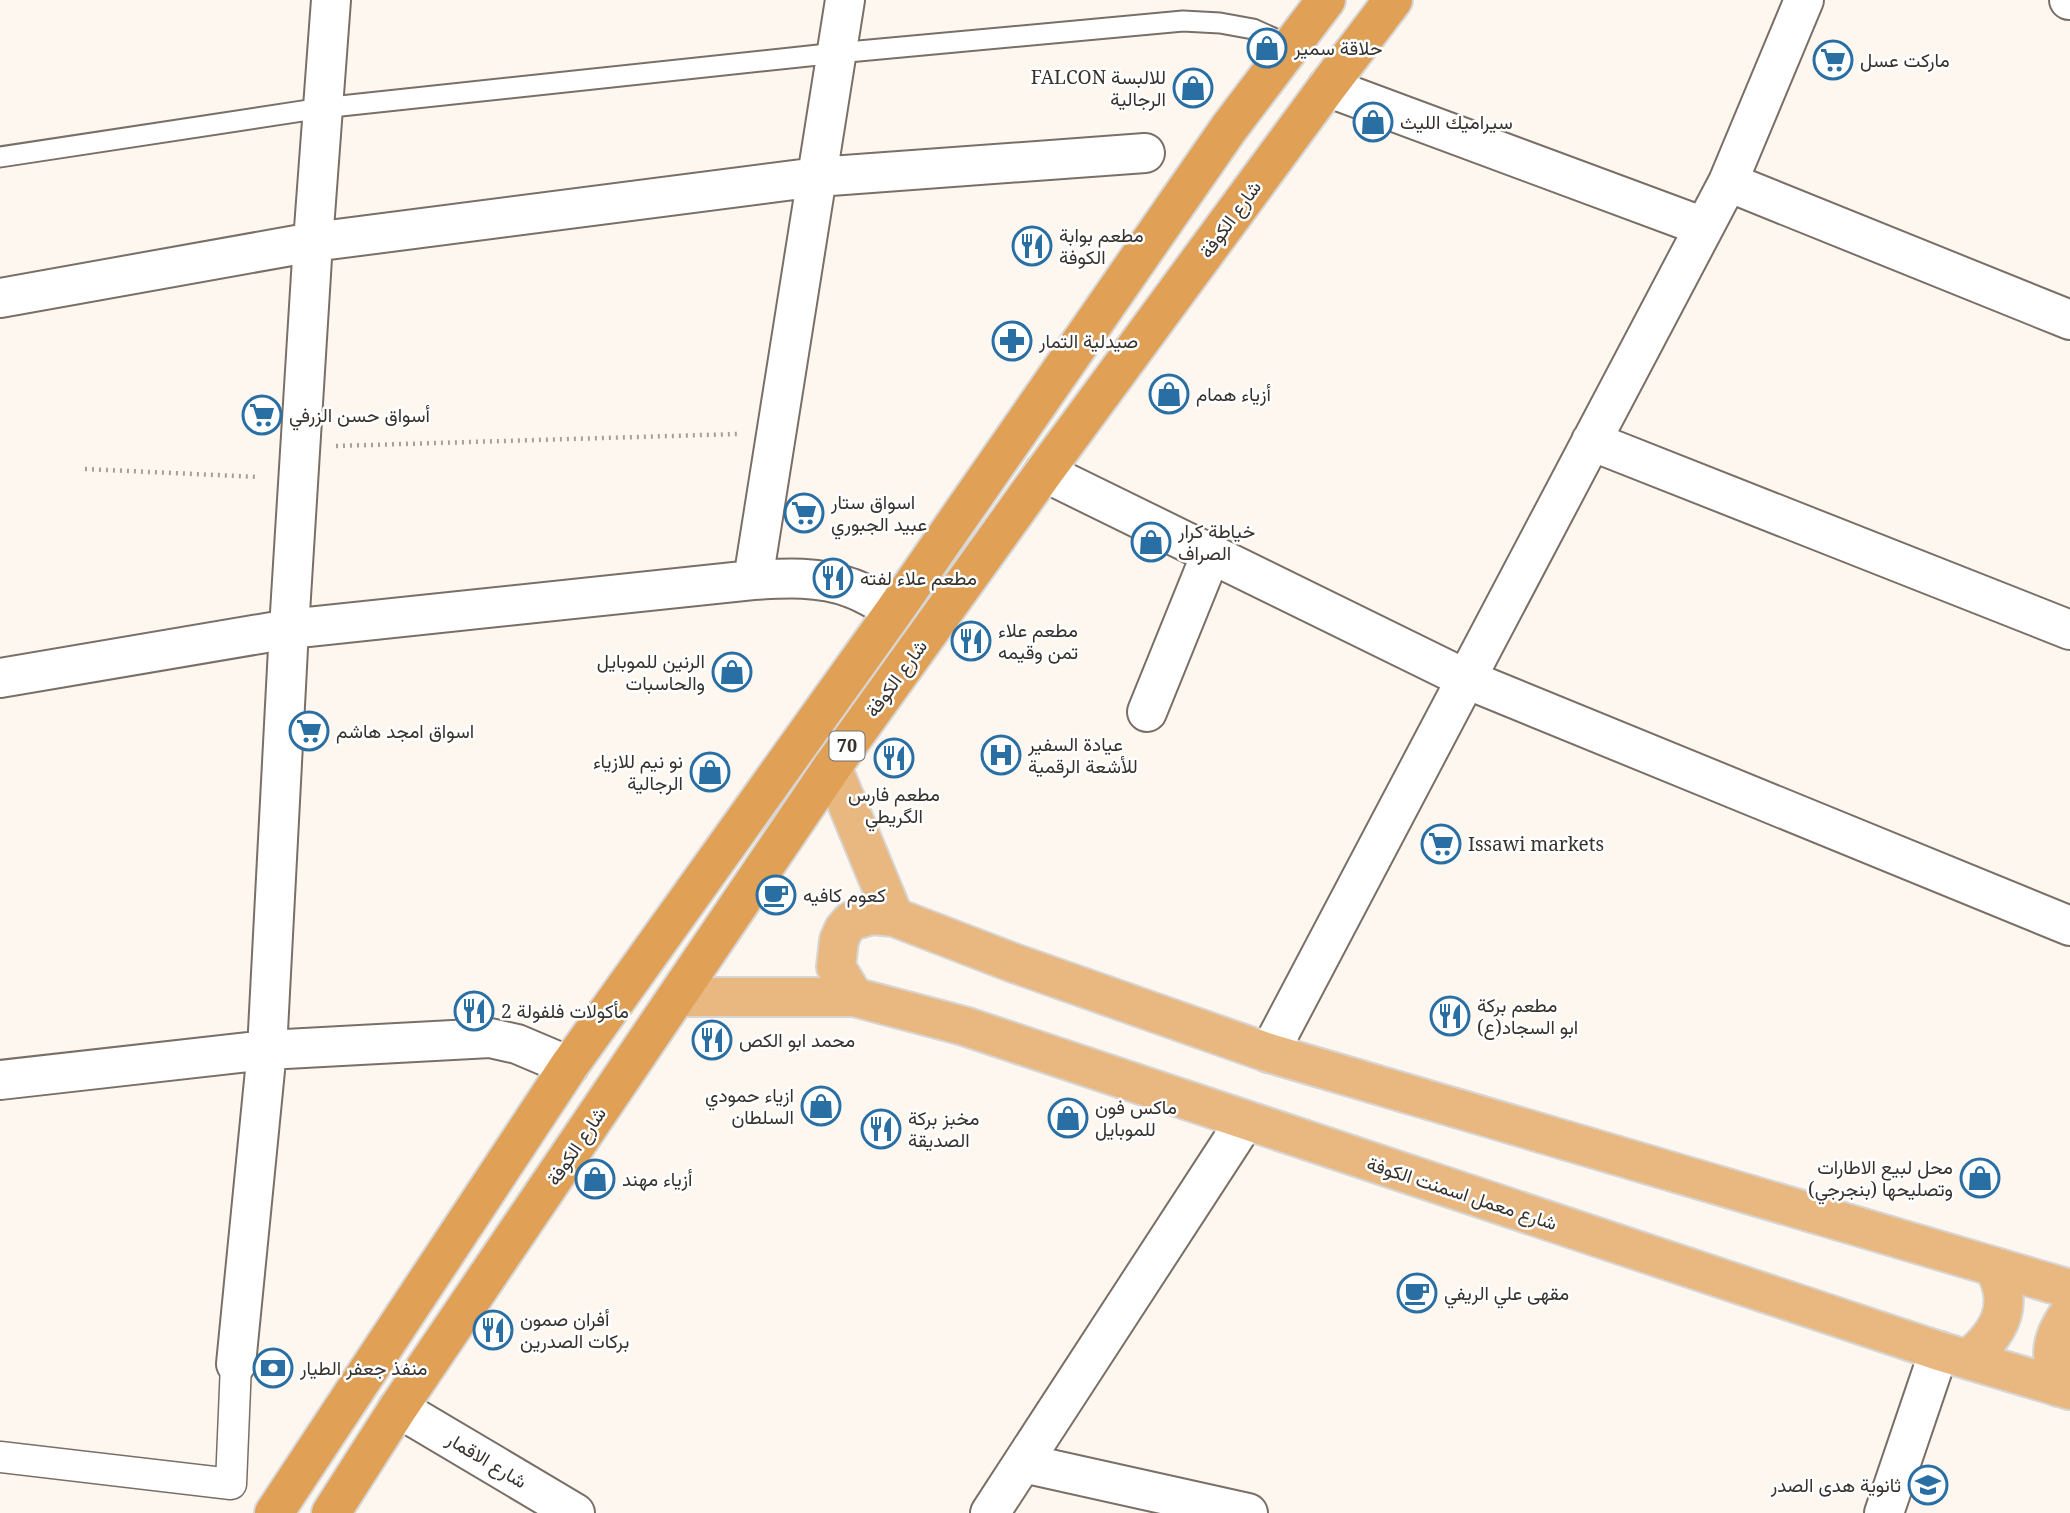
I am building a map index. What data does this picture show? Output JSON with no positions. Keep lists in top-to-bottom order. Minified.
{"streets":{"highway":["شارع الكوفة","70"],"main road":["شارع معمل اسمنت الكوفة"],"street":["شارع الاقمار"]},"crossings":[["شارع الكوفة","شارع معمل اسمنت الكوفة"],["شارع الكوفة","شارع الاقمار"]],"places":{"shop":["حلاقة سمير","FALCON للالبسة الرجالية","سيراميك الليث","أزياء همام","خياطة كرار الصراف","الرنين للموبايل والحاسبات","نو نيم للازياء الرجالية","ازياء حمودي السلطان","ماكس فون للموبايل","محل لبيع الاطارات وتصليحها (بنجرجي)","أزياء مهند"],"supermarket":["ماركت عسل","أسواق حسن الزرفي","اسواق ستار عبيد الجبوري","اسواق امجد هاشم","Issawi markets"],"restaurant":["مطعم بوابة الكوفة","مطعم علاء لفته","مطعم علاء تمن وقيمه","مطعم فارس الگريطي","مأكولات فلفولة 2","مطعم بركة ابو السجاد(ع)","محمد ابو الكص","مخبز بركة الصديقة","أفران صمون بركات الصدرين"],"pharmacy":["صيدلية التمار"],"hospital":["عيادة السفير للأشعة الرقمية"],"cafe":["كعوم كافيه","مقهى علي الريفي"],"bank":["منفذ جعفر الطيار"],"school or university":["ثانوية هدى الصدر"]}}
